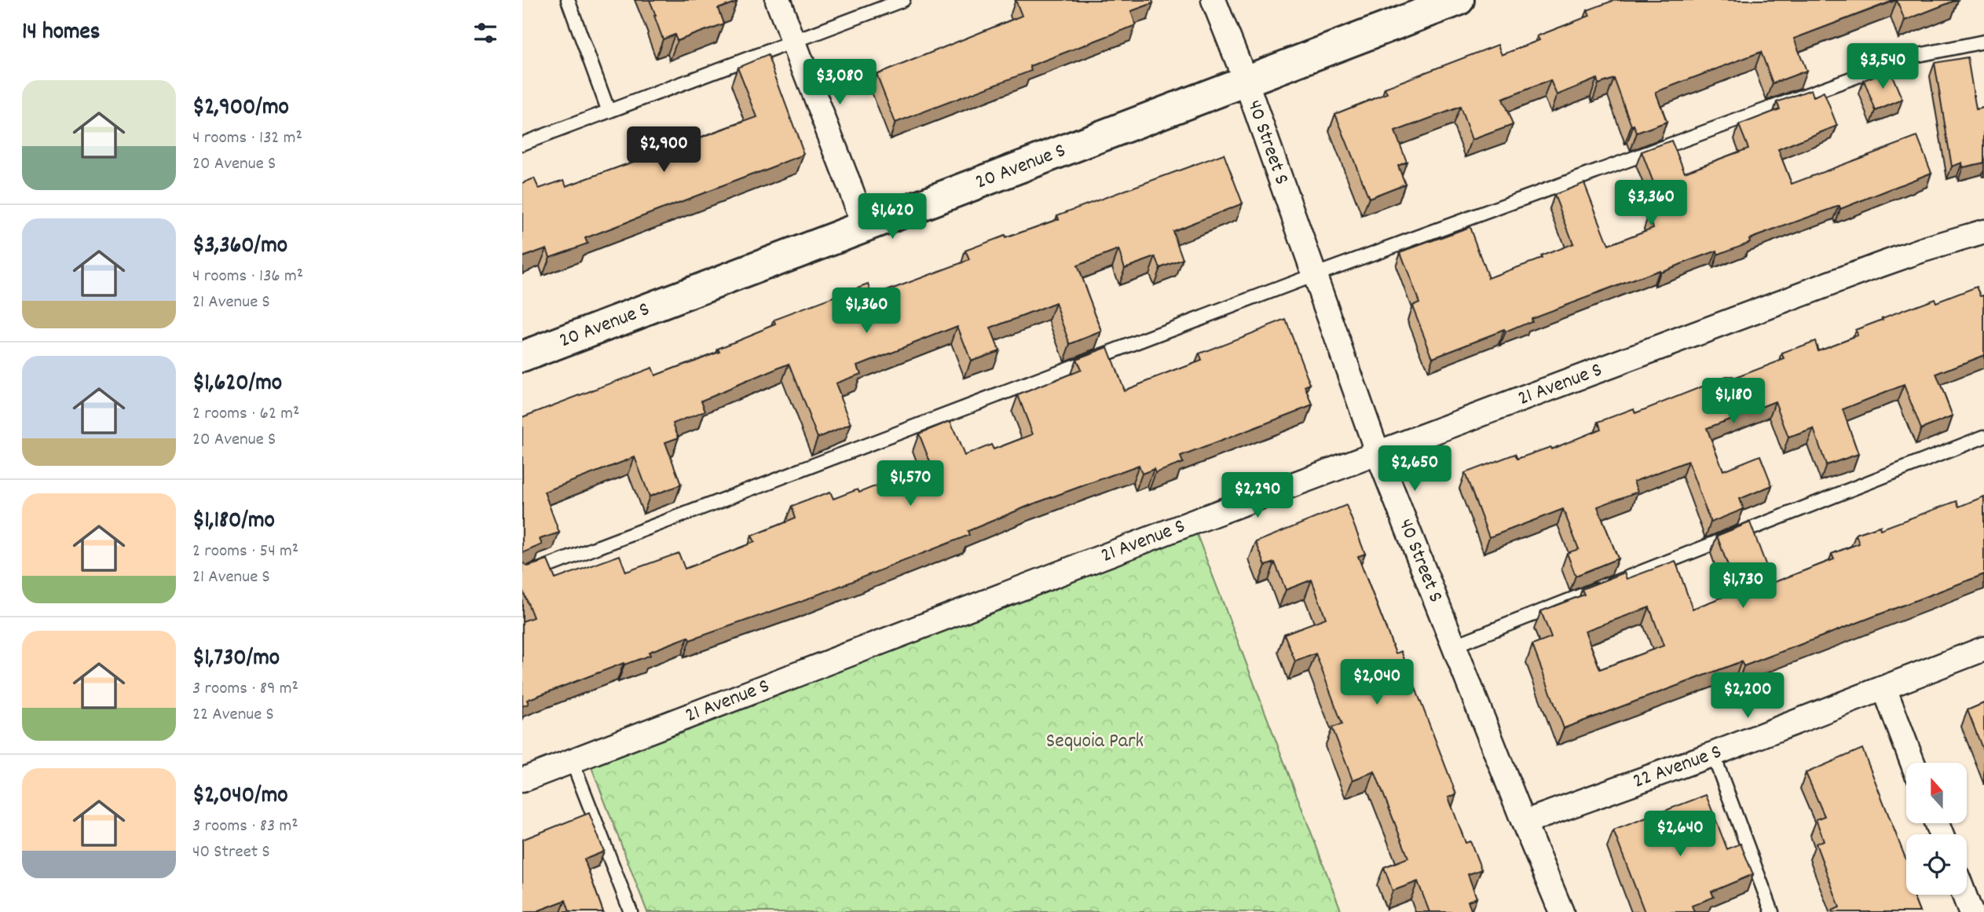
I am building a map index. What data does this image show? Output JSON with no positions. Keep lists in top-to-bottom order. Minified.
{"streets":{"street":["40 Street S","20 Avenue S","21 Avenue S","22 Avenue S"]},"crossings":[["40 Street S","20 Avenue S"],["40 Street S","21 Avenue S"],["40 Street S","22 Avenue S"]],"parks":["Sequoia Park"],"north":"top","page":{"heading":"14 homes","price":["$3,540","$3,080","$2,900","$3,360","$1,620","$1,360","$1,180","$2,650","$1,570","$2,290","$1,730","$2,040","$2,200","$2,640"],"list":[{"name":"$2,900/mo","note":"4 rooms · 132 m² · 20 Avenue S"},{"name":"$3,360/mo","note":"4 rooms · 136 m² · 21 Avenue S"},{"name":"$1,620/mo","note":"2 rooms · 62 m² · 20 Avenue S"},{"name":"$1,180/mo","note":"2 rooms · 54 m² · 21 Avenue S"},{"name":"$1,730/mo","note":"3 rooms · 89 m² · 22 Avenue S"},{"name":"$2,040/mo","note":"3 rooms · 83 m² · 40 Street S"}]}}
